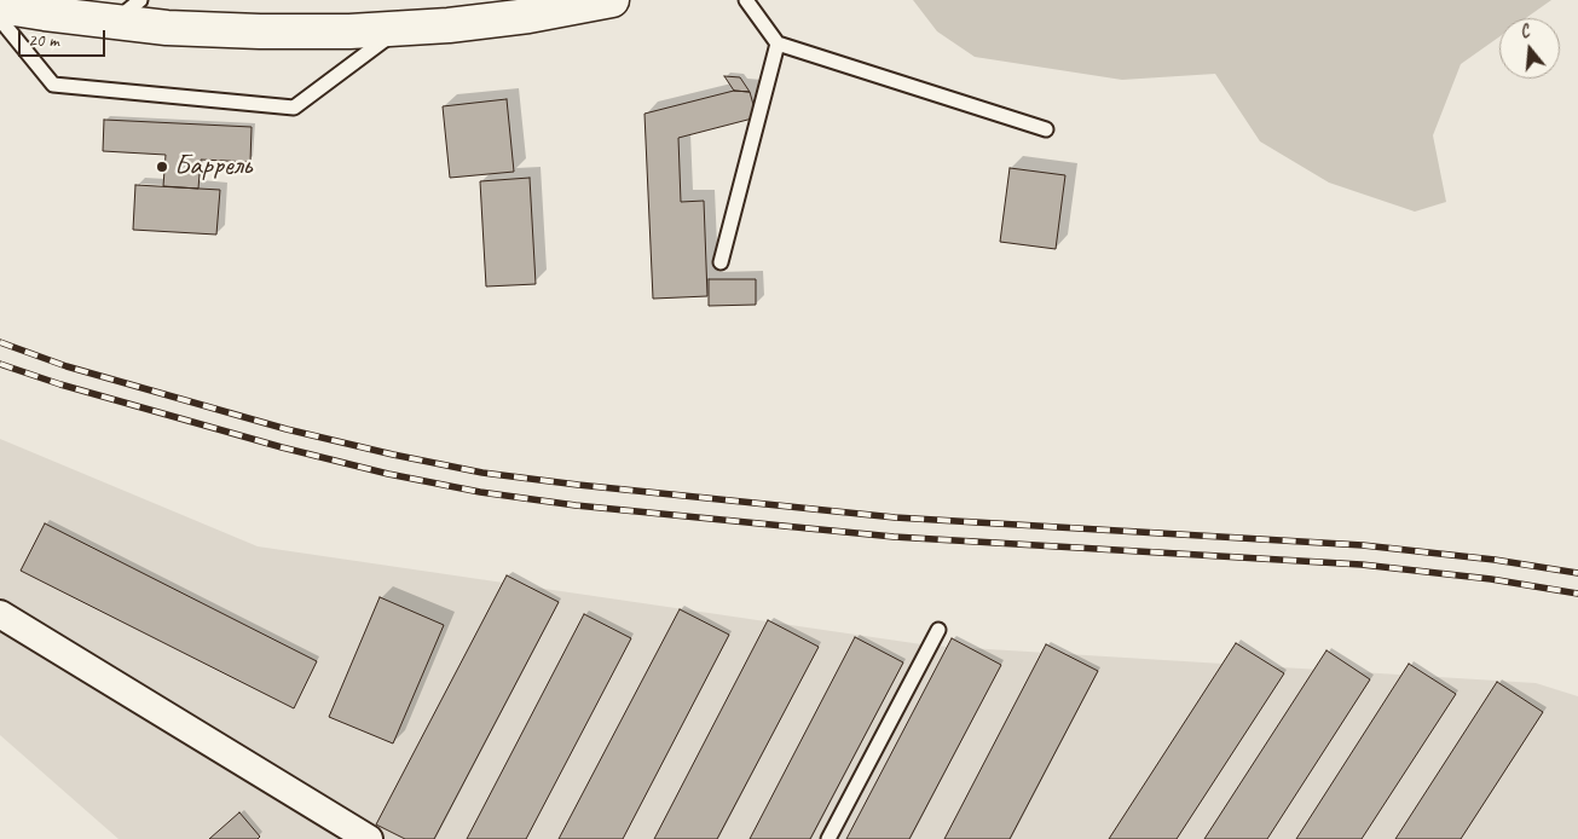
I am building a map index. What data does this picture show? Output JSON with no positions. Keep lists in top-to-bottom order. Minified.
{"places":["Баррель"],"scale_bar":"20 m","north":"top"}
